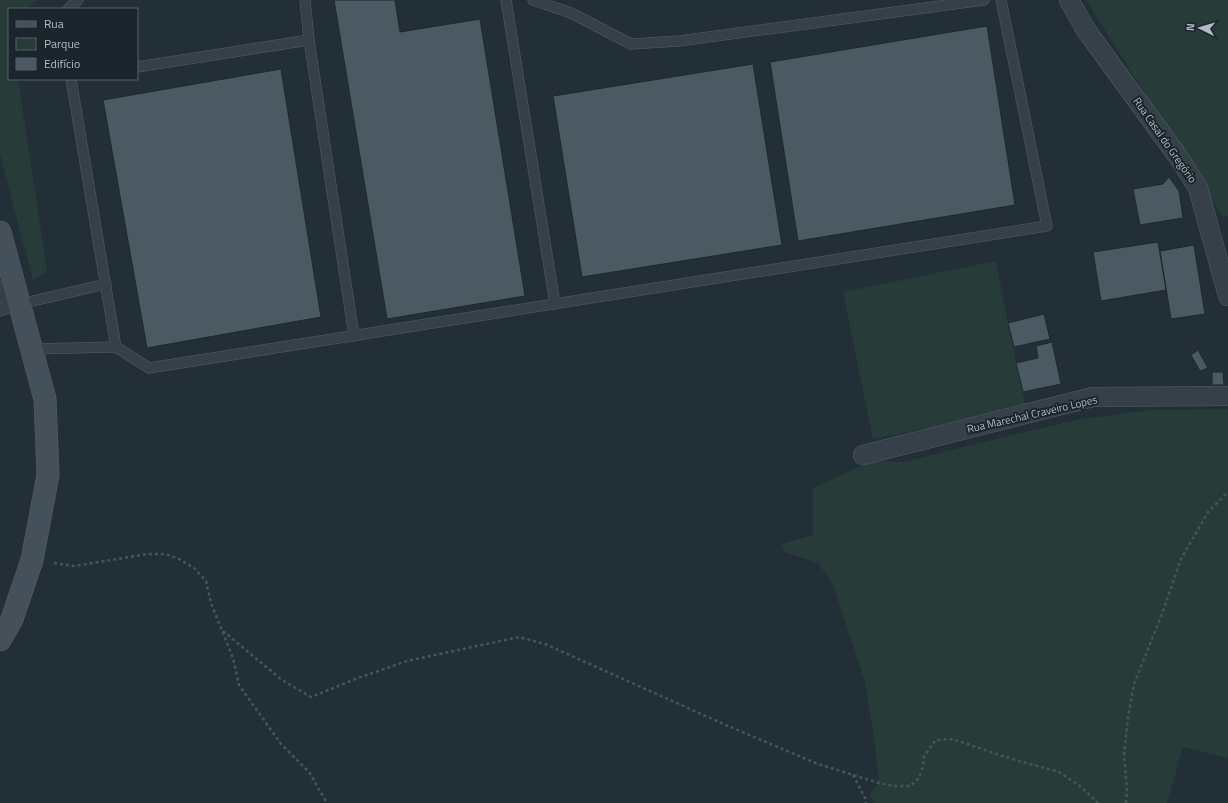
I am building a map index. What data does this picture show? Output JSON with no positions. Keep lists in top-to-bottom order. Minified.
{"streets":{"street":["Rua Casal do Gregório","Rua Marechal Craveiro Lopes"]},"legend":["Rua","Parque","Edifício"],"north":"left"}
